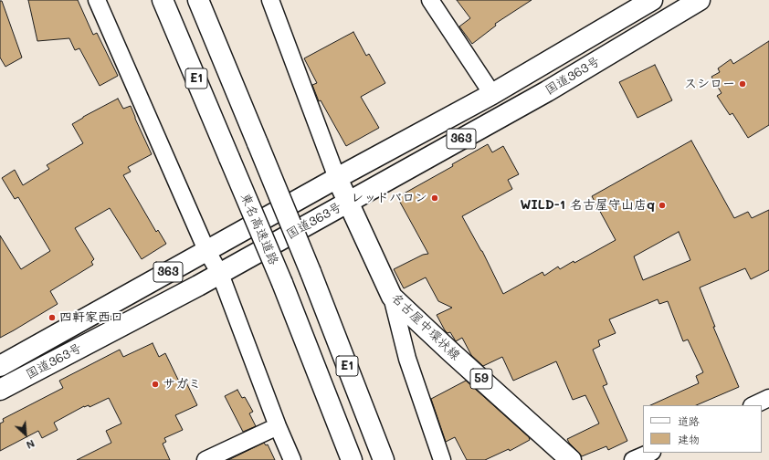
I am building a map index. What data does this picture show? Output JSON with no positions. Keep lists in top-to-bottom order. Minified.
{"streets":{"main road":["国道363号","E1","363","東名高速道路","名古屋中環状線","59"]},"crossings":[["国道363号","名古屋中環状線"]],"places":["スシロー","レッドバロン","WILD-1 名古屋守山店q","四軒家西口","サガミ"],"legend":["道路","建物"],"north":"bottom right"}
